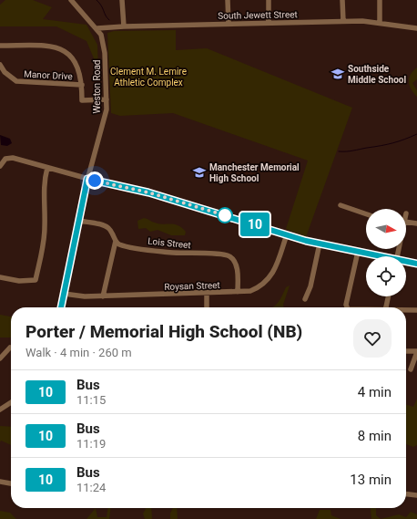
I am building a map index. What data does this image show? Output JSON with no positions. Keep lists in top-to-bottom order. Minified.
{"streets":{"street":["South Jewett Street","Manor Drive","Weston Road","Lois Street","Roysan Street"]},"crossings":[["South Jewett Street","Weston Road"],["Weston Road","Roysan Street"],["Lois Street","Roysan Street"]],"parks":["Clement M. Lemire Athletic Complex"],"places":{"school or university":["Southside Middle School","Manchester Memorial High School"]},"lines":["bus line 10"],"north":"right","page":{"on_map":"10","heading":["Porter / Memorial High School (NB)","Walk · 4 min · 260 m"],"list":[{"mark":"10","name":"Bus","note":"11:15","value":"4 min"},{"mark":"10","name":"Bus","note":"11:19","value":"8 min"},{"mark":"10","name":"Bus","note":"11:24","value":"13 min"}]}}
